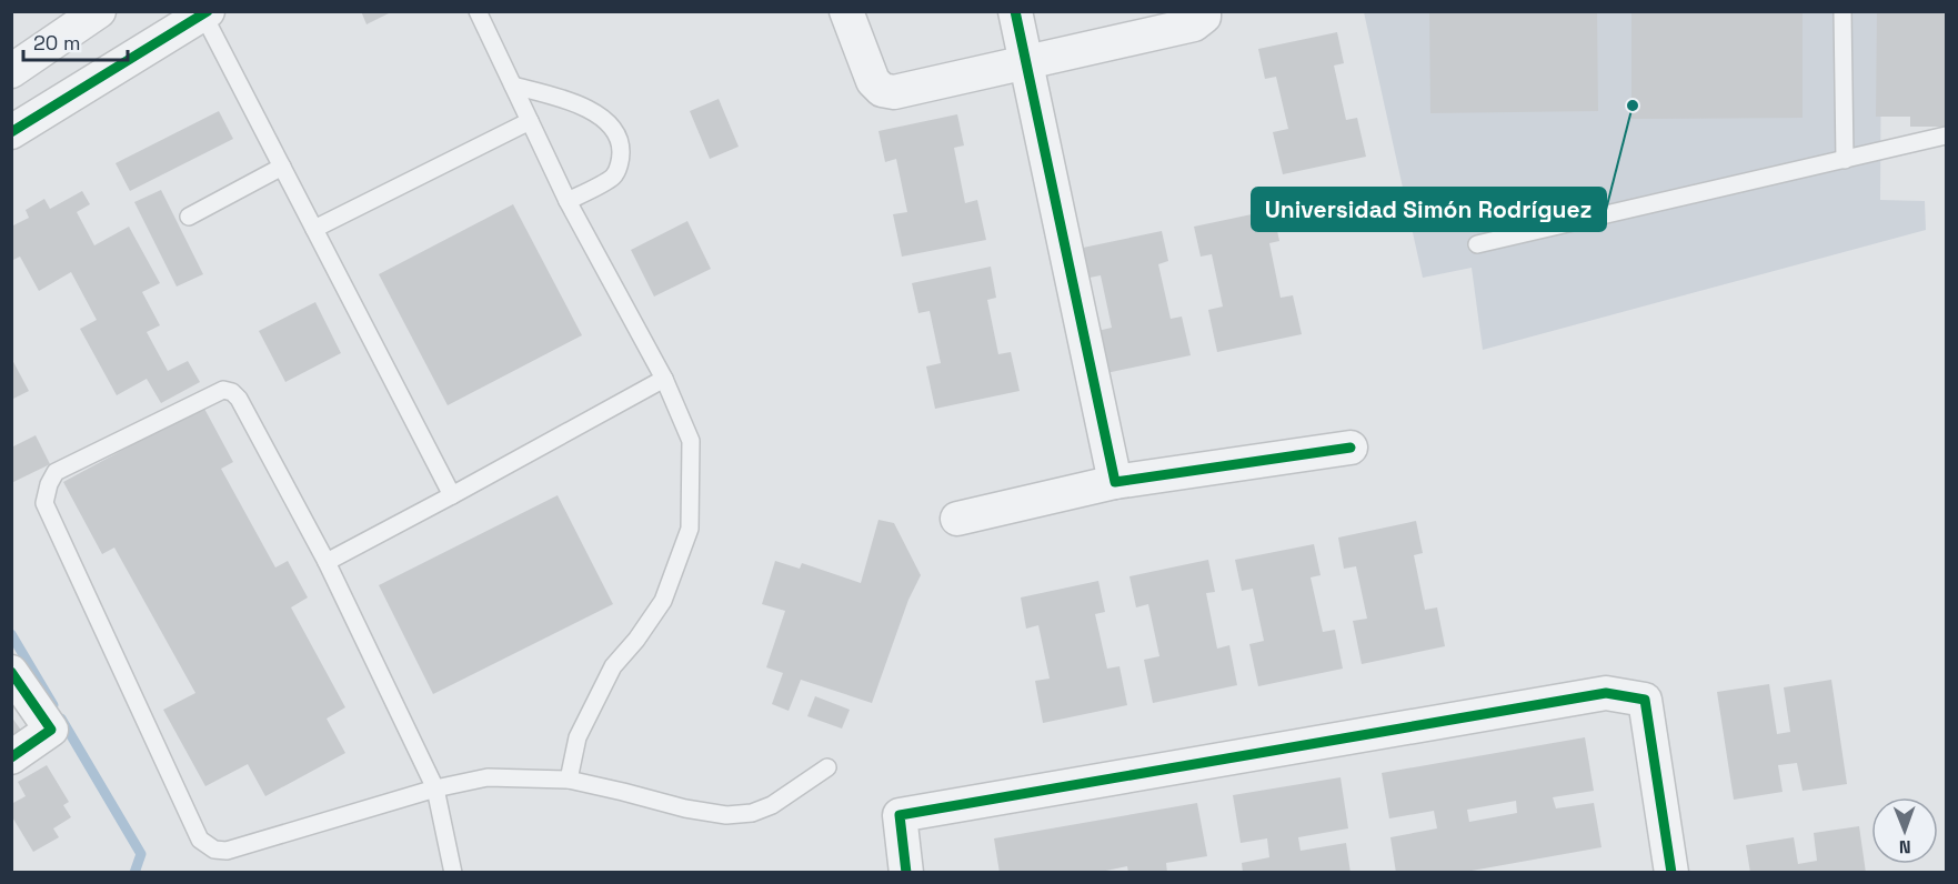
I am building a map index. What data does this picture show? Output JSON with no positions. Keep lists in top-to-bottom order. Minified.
{"places":["Universidad Simón Rodríguez"],"scale_bar":"20 m","north":"bottom"}
